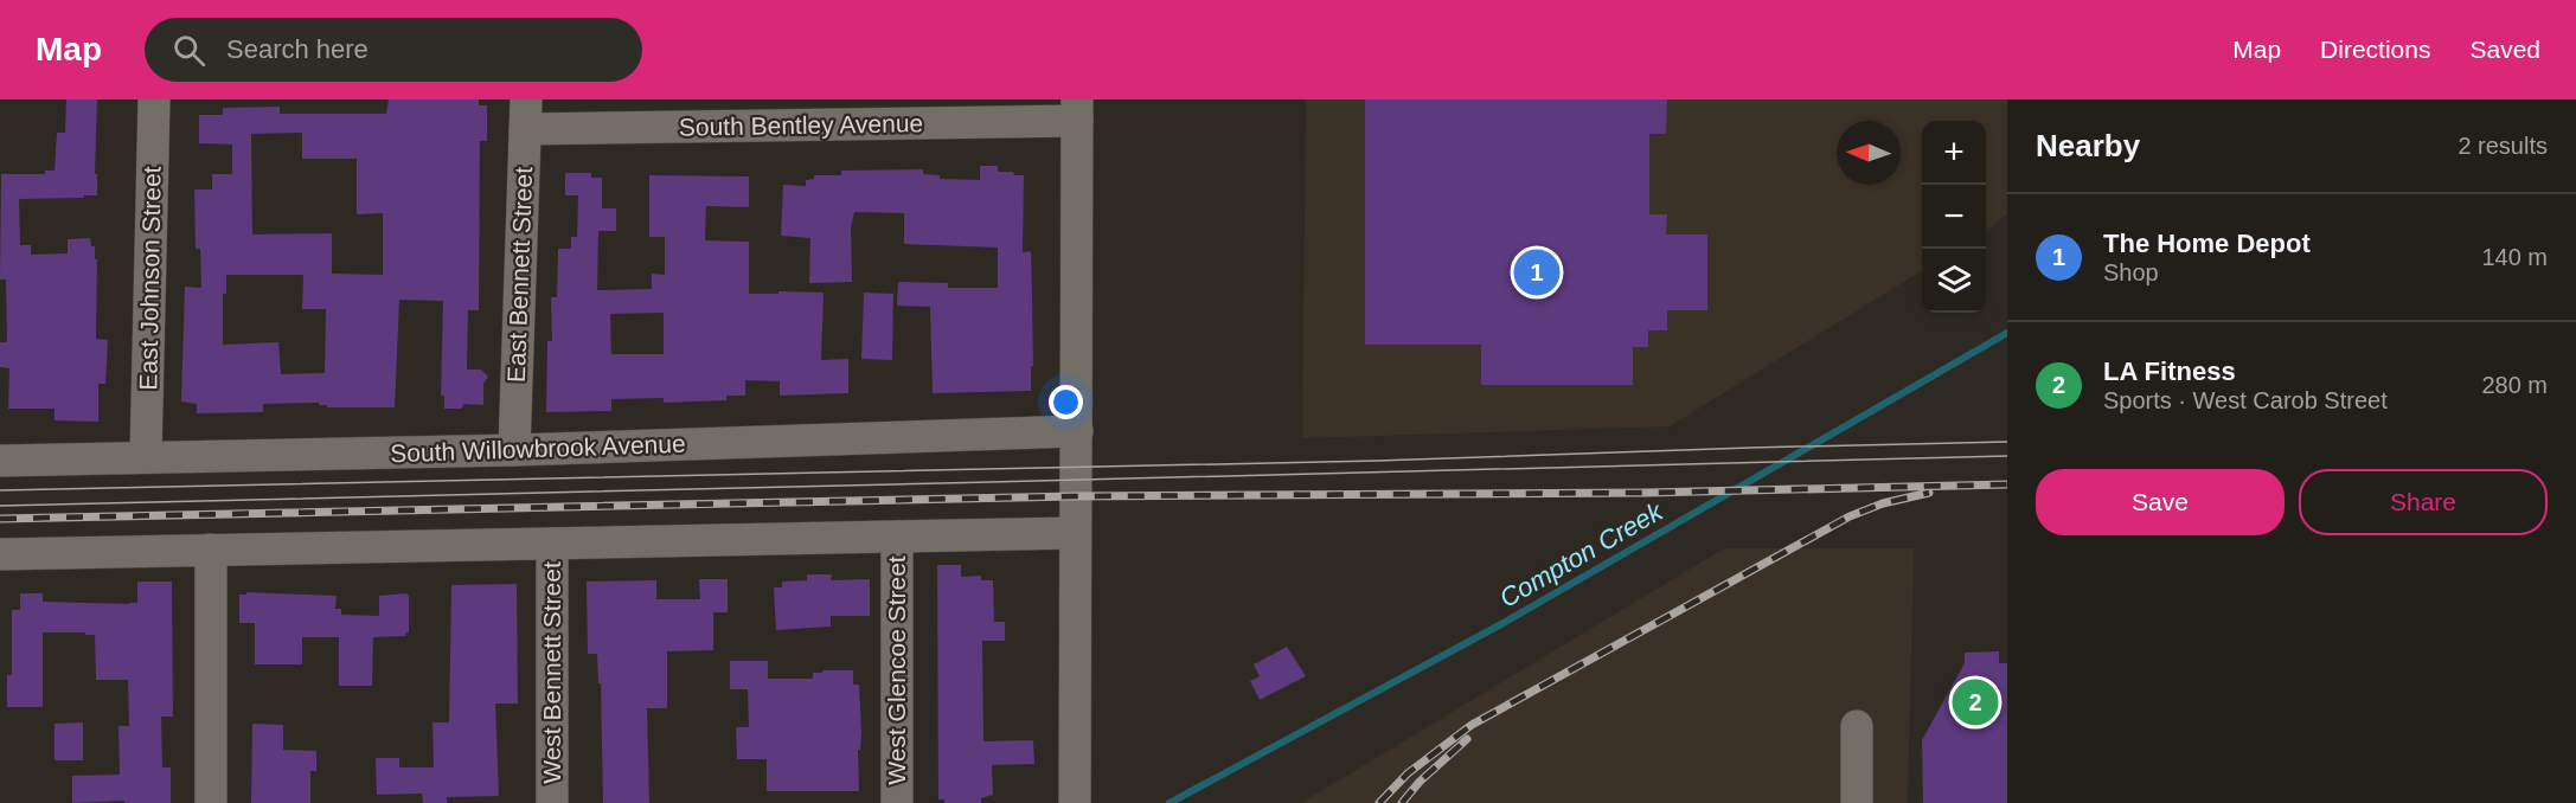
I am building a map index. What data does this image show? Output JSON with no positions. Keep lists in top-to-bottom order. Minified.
{"streets":{"street":["South Bentley Avenue","East Bennett Street","East Johnson Street","South Willowbrook Avenue","West Glencoe Street","West Bennett Street"]},"crossings":[["South Bentley Avenue","East Bennett Street"],["East Bennett Street","South Willowbrook Avenue"],["East Johnson Street","South Willowbrook Avenue"]],"water":["Compton Creek"],"north":"left","page":{"header":"Map","search":"Search here","nav":["Map","Directions","Saved"],"heading":["Nearby","2 results"],"map_buttons":["+","−"],"list":[{"mark":"1","name":"The Home Depot","note":"Shop","value":"140 m"},{"mark":"2","name":"LA Fitness","note":"Sports · West Carob Street","value":"280 m"}],"pins":["1","2"],"buttons":["Save","Share"]}}
